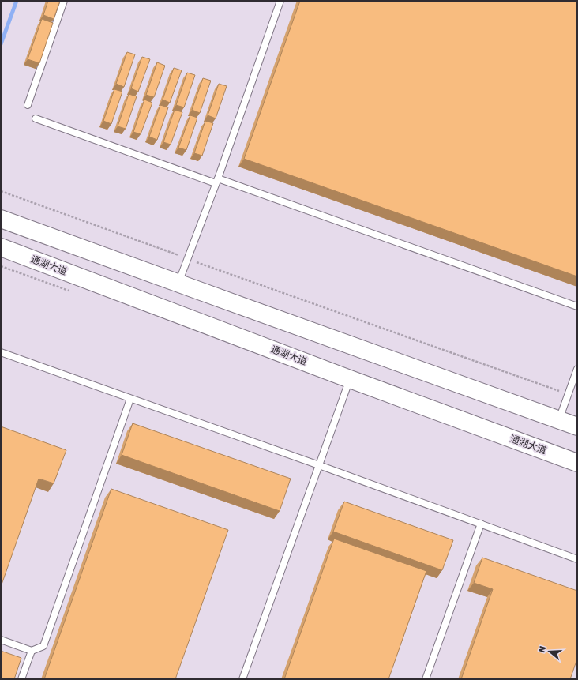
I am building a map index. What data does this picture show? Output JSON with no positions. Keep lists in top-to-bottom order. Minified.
{"streets":{"main road":["通湖大道"]},"north":"left"}
